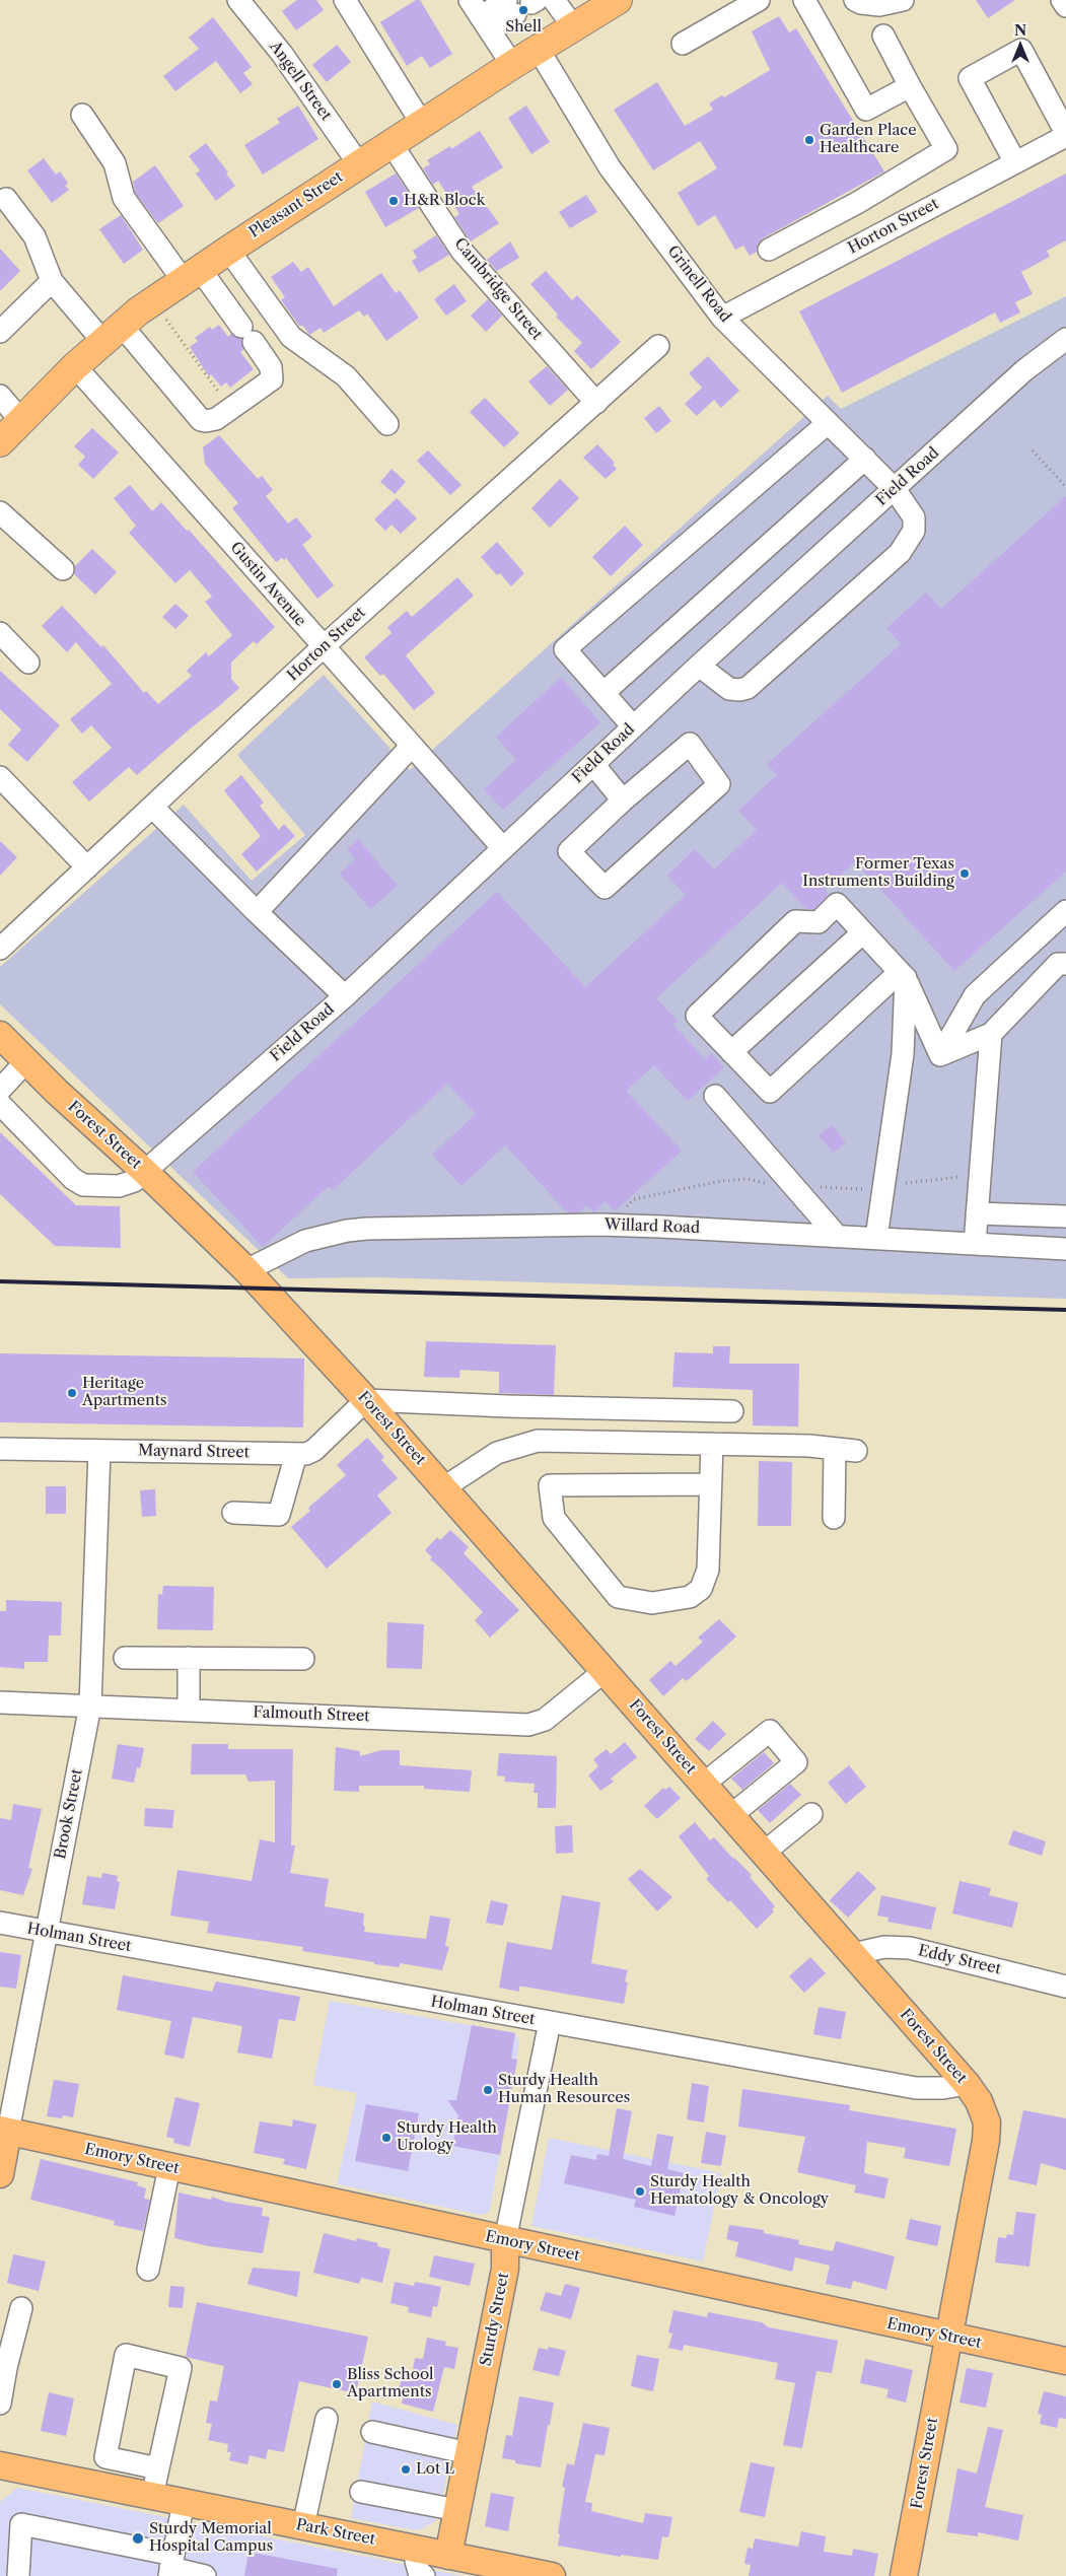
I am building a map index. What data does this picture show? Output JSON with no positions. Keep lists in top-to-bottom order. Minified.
{"streets":{"highway":["Pleasant Street"],"main road":["Forest Street","Brook Street","Emory Street","Sturdy Street","Park Street"],"street":["Angell Street","Horton Street","Grinell Road","Cambridge Street","Field Road","Gustin Avenue","Willard Road","Maynard Street","Falmouth Street","Holman Street","Eddy Street"]},"crossings":[["Angell Street","Pleasant Street"],["Pleasant Street","Grinell Road"],["Pleasant Street","Cambridge Street"],["Pleasant Street","Gustin Avenue"],["Horton Street","Grinell Road"],["Horton Street","Cambridge Street"],["Horton Street","Gustin Avenue"],["Grinell Road","Field Road"],["Field Road","Gustin Avenue"],["Field Road","Forest Street"],["Forest Street","Willard Road"],["Forest Street","Maynard Street"],["Forest Street","Falmouth Street"],["Forest Street","Holman Street"],["Forest Street","Eddy Street"],["Forest Street","Emory Street"],["Maynard Street","Brook Street"],["Falmouth Street","Brook Street"],["Brook Street","Holman Street"],["Brook Street","Emory Street"],["Holman Street","Sturdy Street"],["Emory Street","Sturdy Street"],["Sturdy Street","Park Street"]],"places":["Shell","Garden Place Healthcare","H&R Block","Former Texas Instruments Building","Heritage Apartments","Sturdy Health Human Resources","Sturdy Health Urology","Sturdy Health Hematology & Oncology","Bliss School Apartments","Lot L","Sturdy Memorial Hospital Campus"],"north":"top"}
